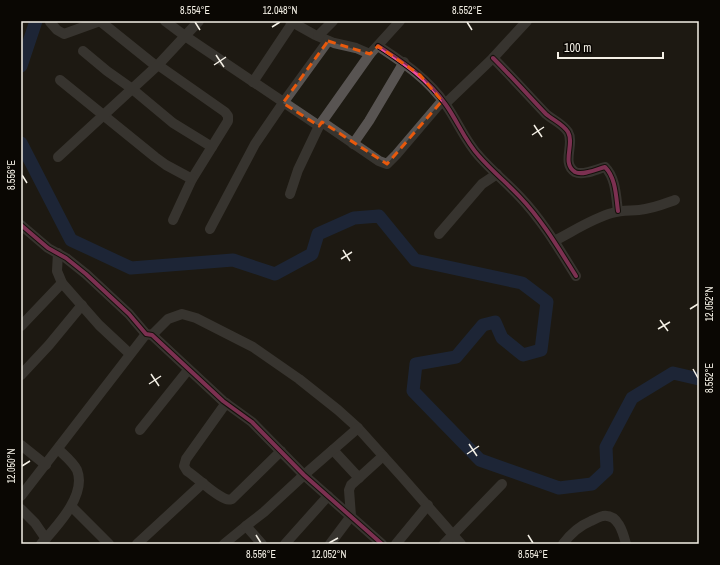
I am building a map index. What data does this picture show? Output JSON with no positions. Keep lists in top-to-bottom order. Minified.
{"scale_bar":"100 m","coordinates":["8.554°E","12.048°N","8.552°E","8.556°E","12.052°N","12.050°N"]}
